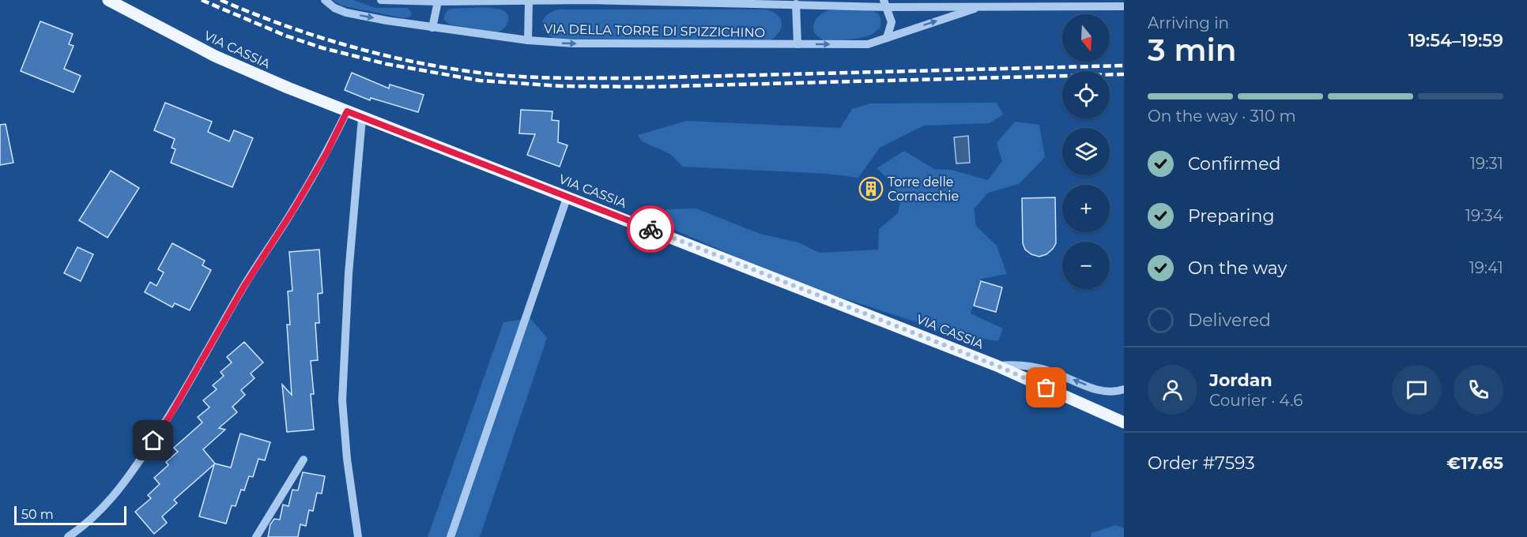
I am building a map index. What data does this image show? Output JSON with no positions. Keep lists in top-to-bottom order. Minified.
{"streets":{"main road":["VIA CASSIA"],"street":["VIA DELLA TORRE DI SPIZZICHINO"]},"places":{"building":["Torre delle Cornacchie"]},"scale_bar":"50 m","north":"bottom","page":{"heading":["3 min","Arriving in","19:54–19:59"],"panel":["Jordan","Courier · 4.6","Order #7593","€17.65"],"map_buttons":["+","−"],"bar":"On the way · 310 m","list":[["Confirmed","19:31"],["Preparing","19:34"],["On the way","19:41"],"Delivered"],"scale":"50 m"}}
